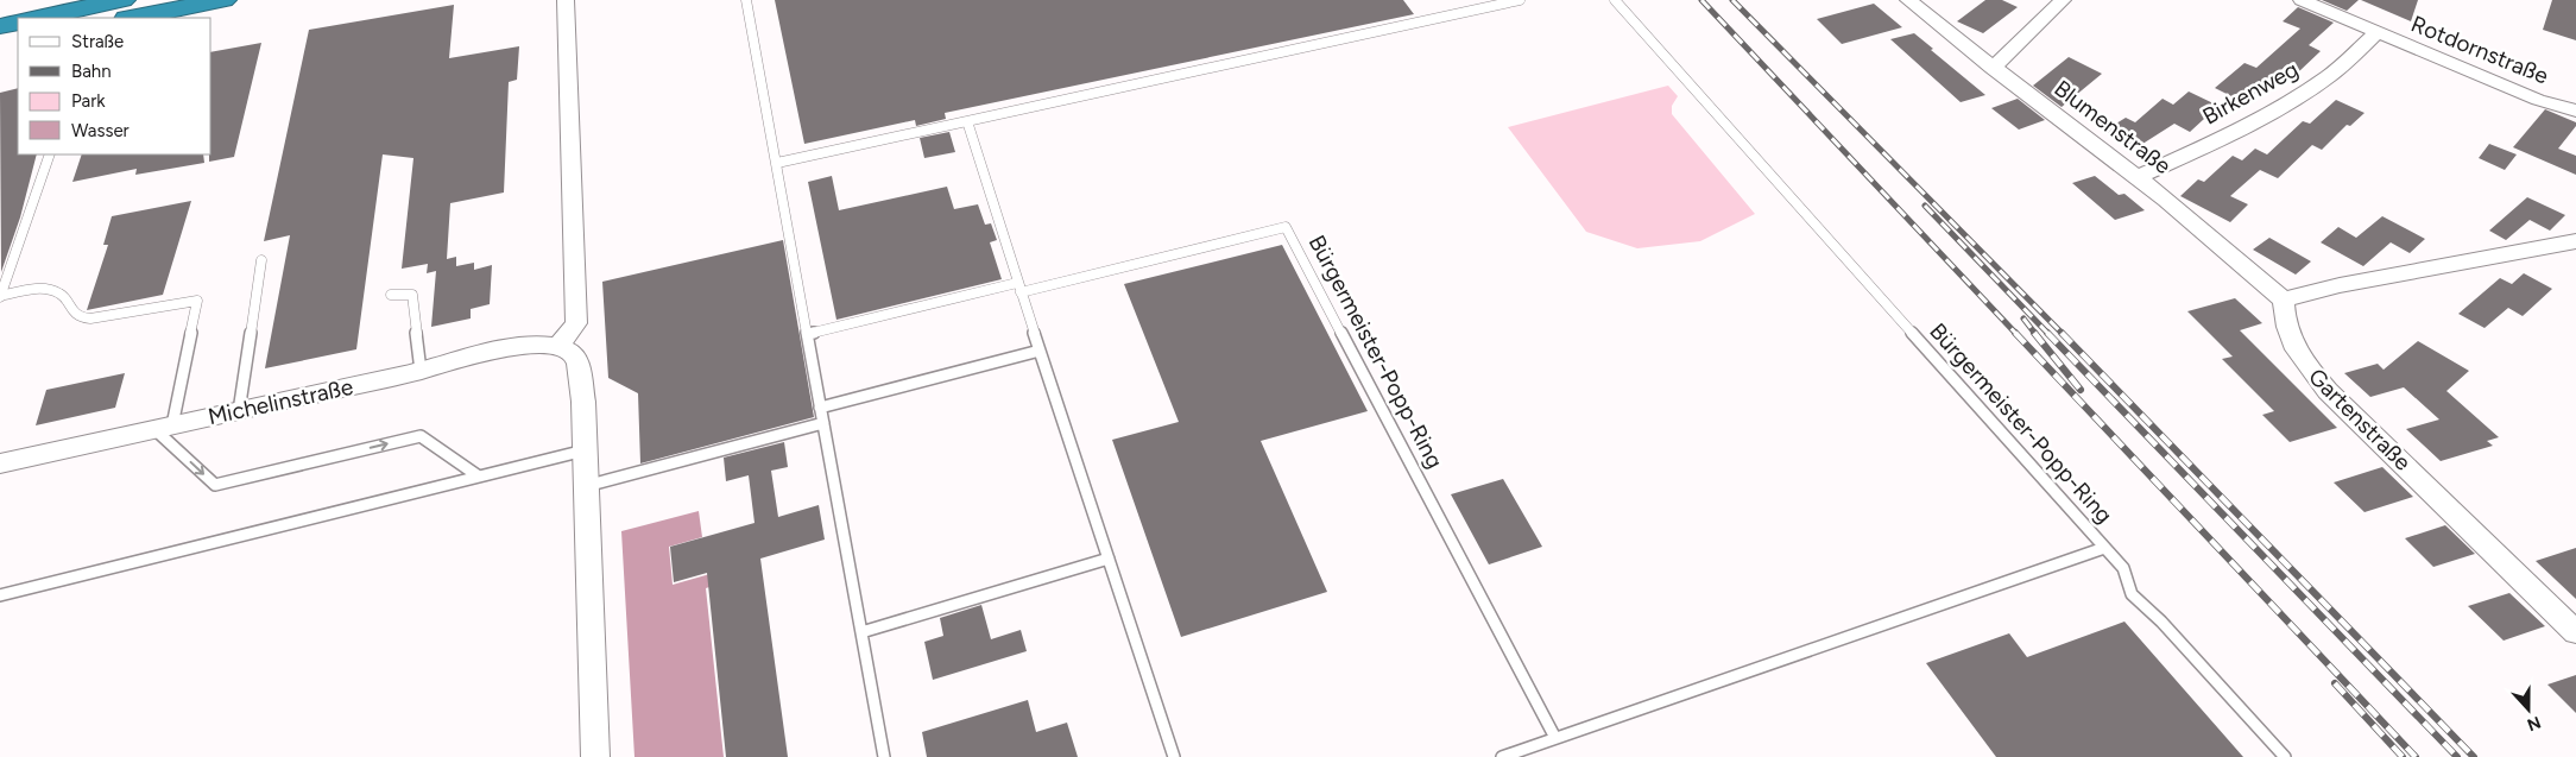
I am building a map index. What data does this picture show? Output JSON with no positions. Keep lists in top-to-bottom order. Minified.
{"streets":{"street":["Rotdornstraße","Birkenweg","Blumenstraße","Michelinstraße","Gartenstraße"],"lane":["Bürgermeister-Popp-Ring"]},"crossings":[["Rotdornstraße","Birkenweg"],["Birkenweg","Blumenstraße"],["Blumenstraße","Gartenstraße"]],"legend":["Straße","Bahn","Park","Wasser"],"north":"bottom"}
